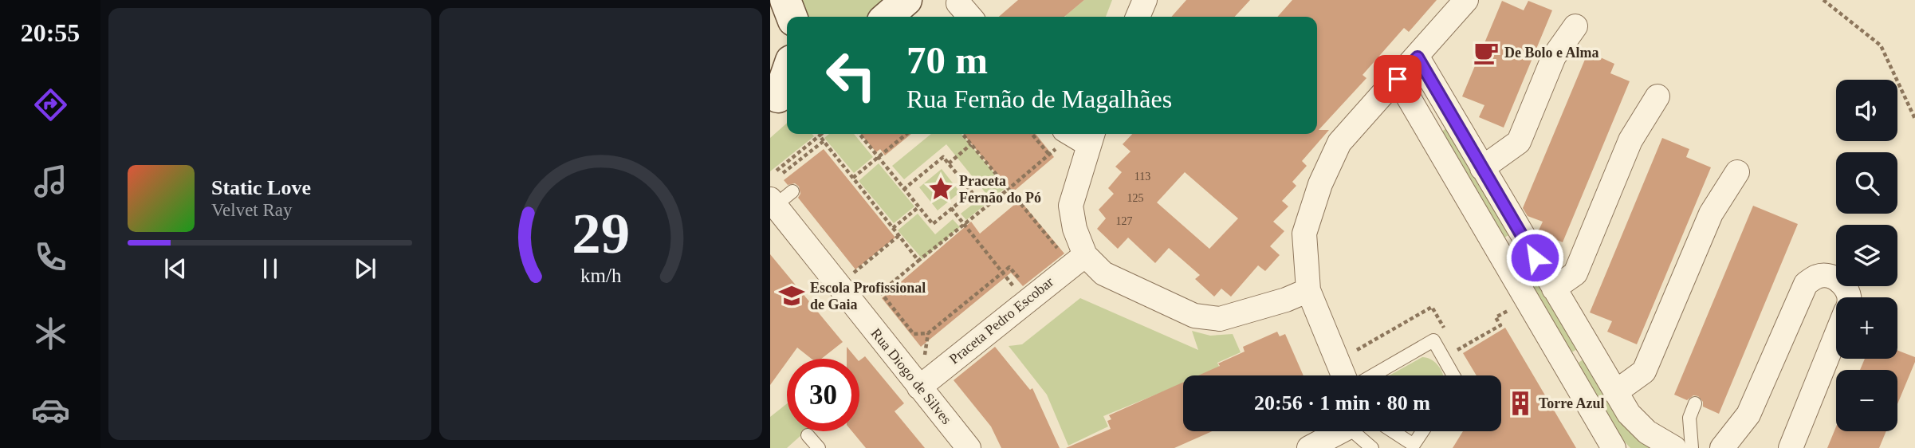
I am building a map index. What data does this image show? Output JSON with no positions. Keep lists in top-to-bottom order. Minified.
{"streets":{"street":["Praceta Pedro Escobar","Rua Diogo de Silves"]},"crossings":[["Praceta Pedro Escobar","Rua Diogo de Silves"]],"places":{"cafe":["De Bolo e Alma"],"place":["Praceta Fernão do Pó"],"school or university":["Escola Profissional de Gaia"],"building":["Torre Azul"]},"house_numbers":["113","125","127"],"page":{"tabs":"20:55","turn":["70 m","Rua Fernão de Magalhães"],"map_buttons":["+","−"],"song":["Static Love","Velvet Ray"],"limit":"30","trip":"20:56 · 1 min · 80 m","gauge":["29","km/h"]}}
